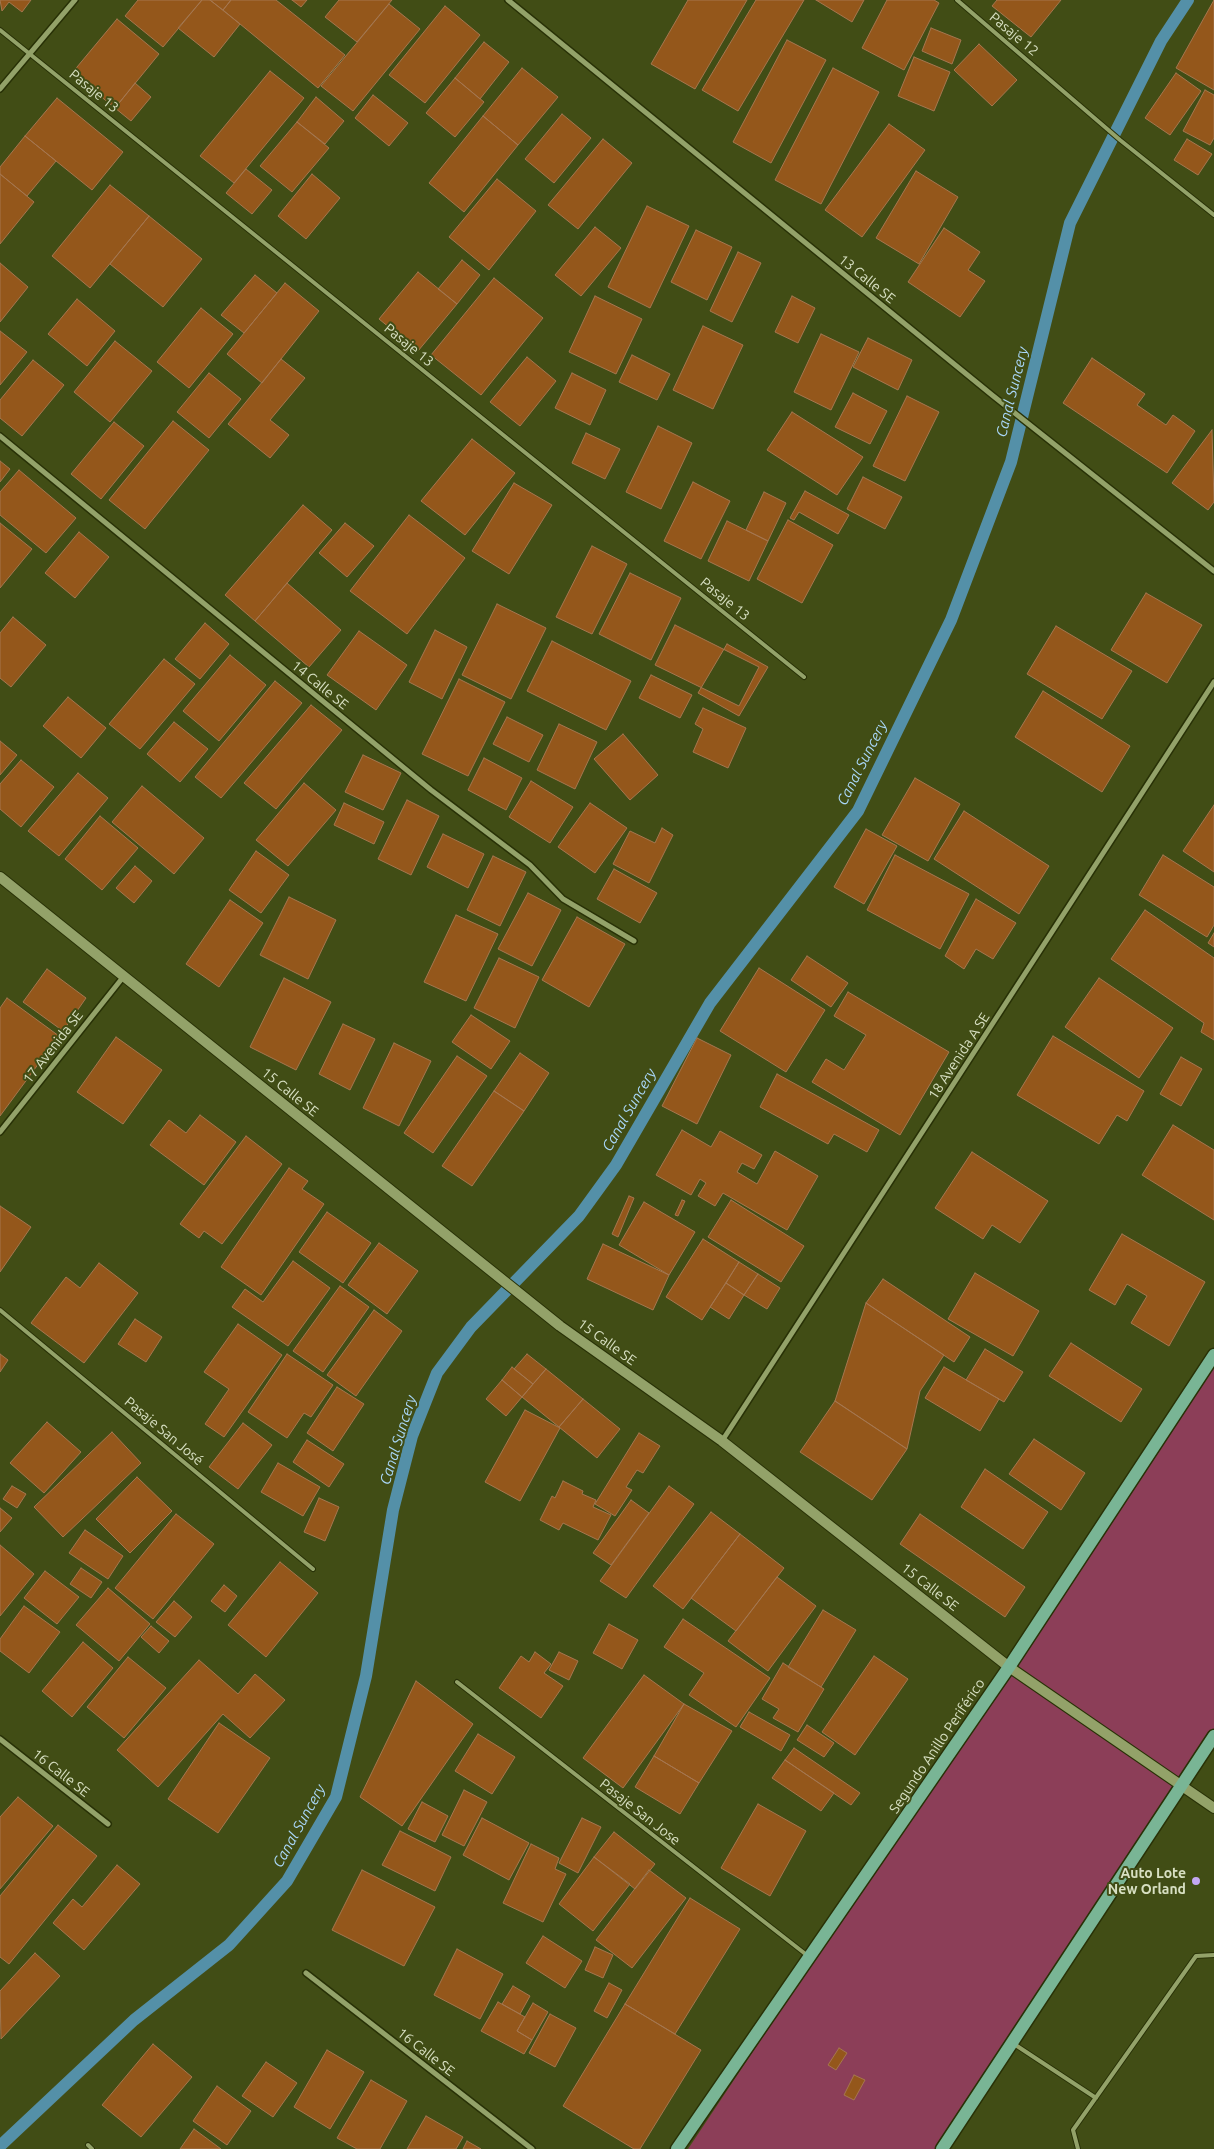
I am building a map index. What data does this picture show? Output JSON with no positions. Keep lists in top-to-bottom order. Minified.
{"streets":{"main road":["Segundo Anillo Periférico"],"street":["13 Calle SE","14 Calle SE","17 Avenida SE","18 Avenida A SE","15 Calle SE","16 Calle SE"],"lane":["Pasaje 12","Pasaje 13","Pasaje San José","Pasaje San Jose"]},"crossings":[["17 Avenida SE","15 Calle SE"],["18 Avenida A SE","15 Calle SE"],["15 Calle SE","Segundo Anillo Periférico"],["Segundo Anillo Periférico","Pasaje San Jose"]],"water":["Canal Suncery"],"places":["Auto Lote New Orland"]}
